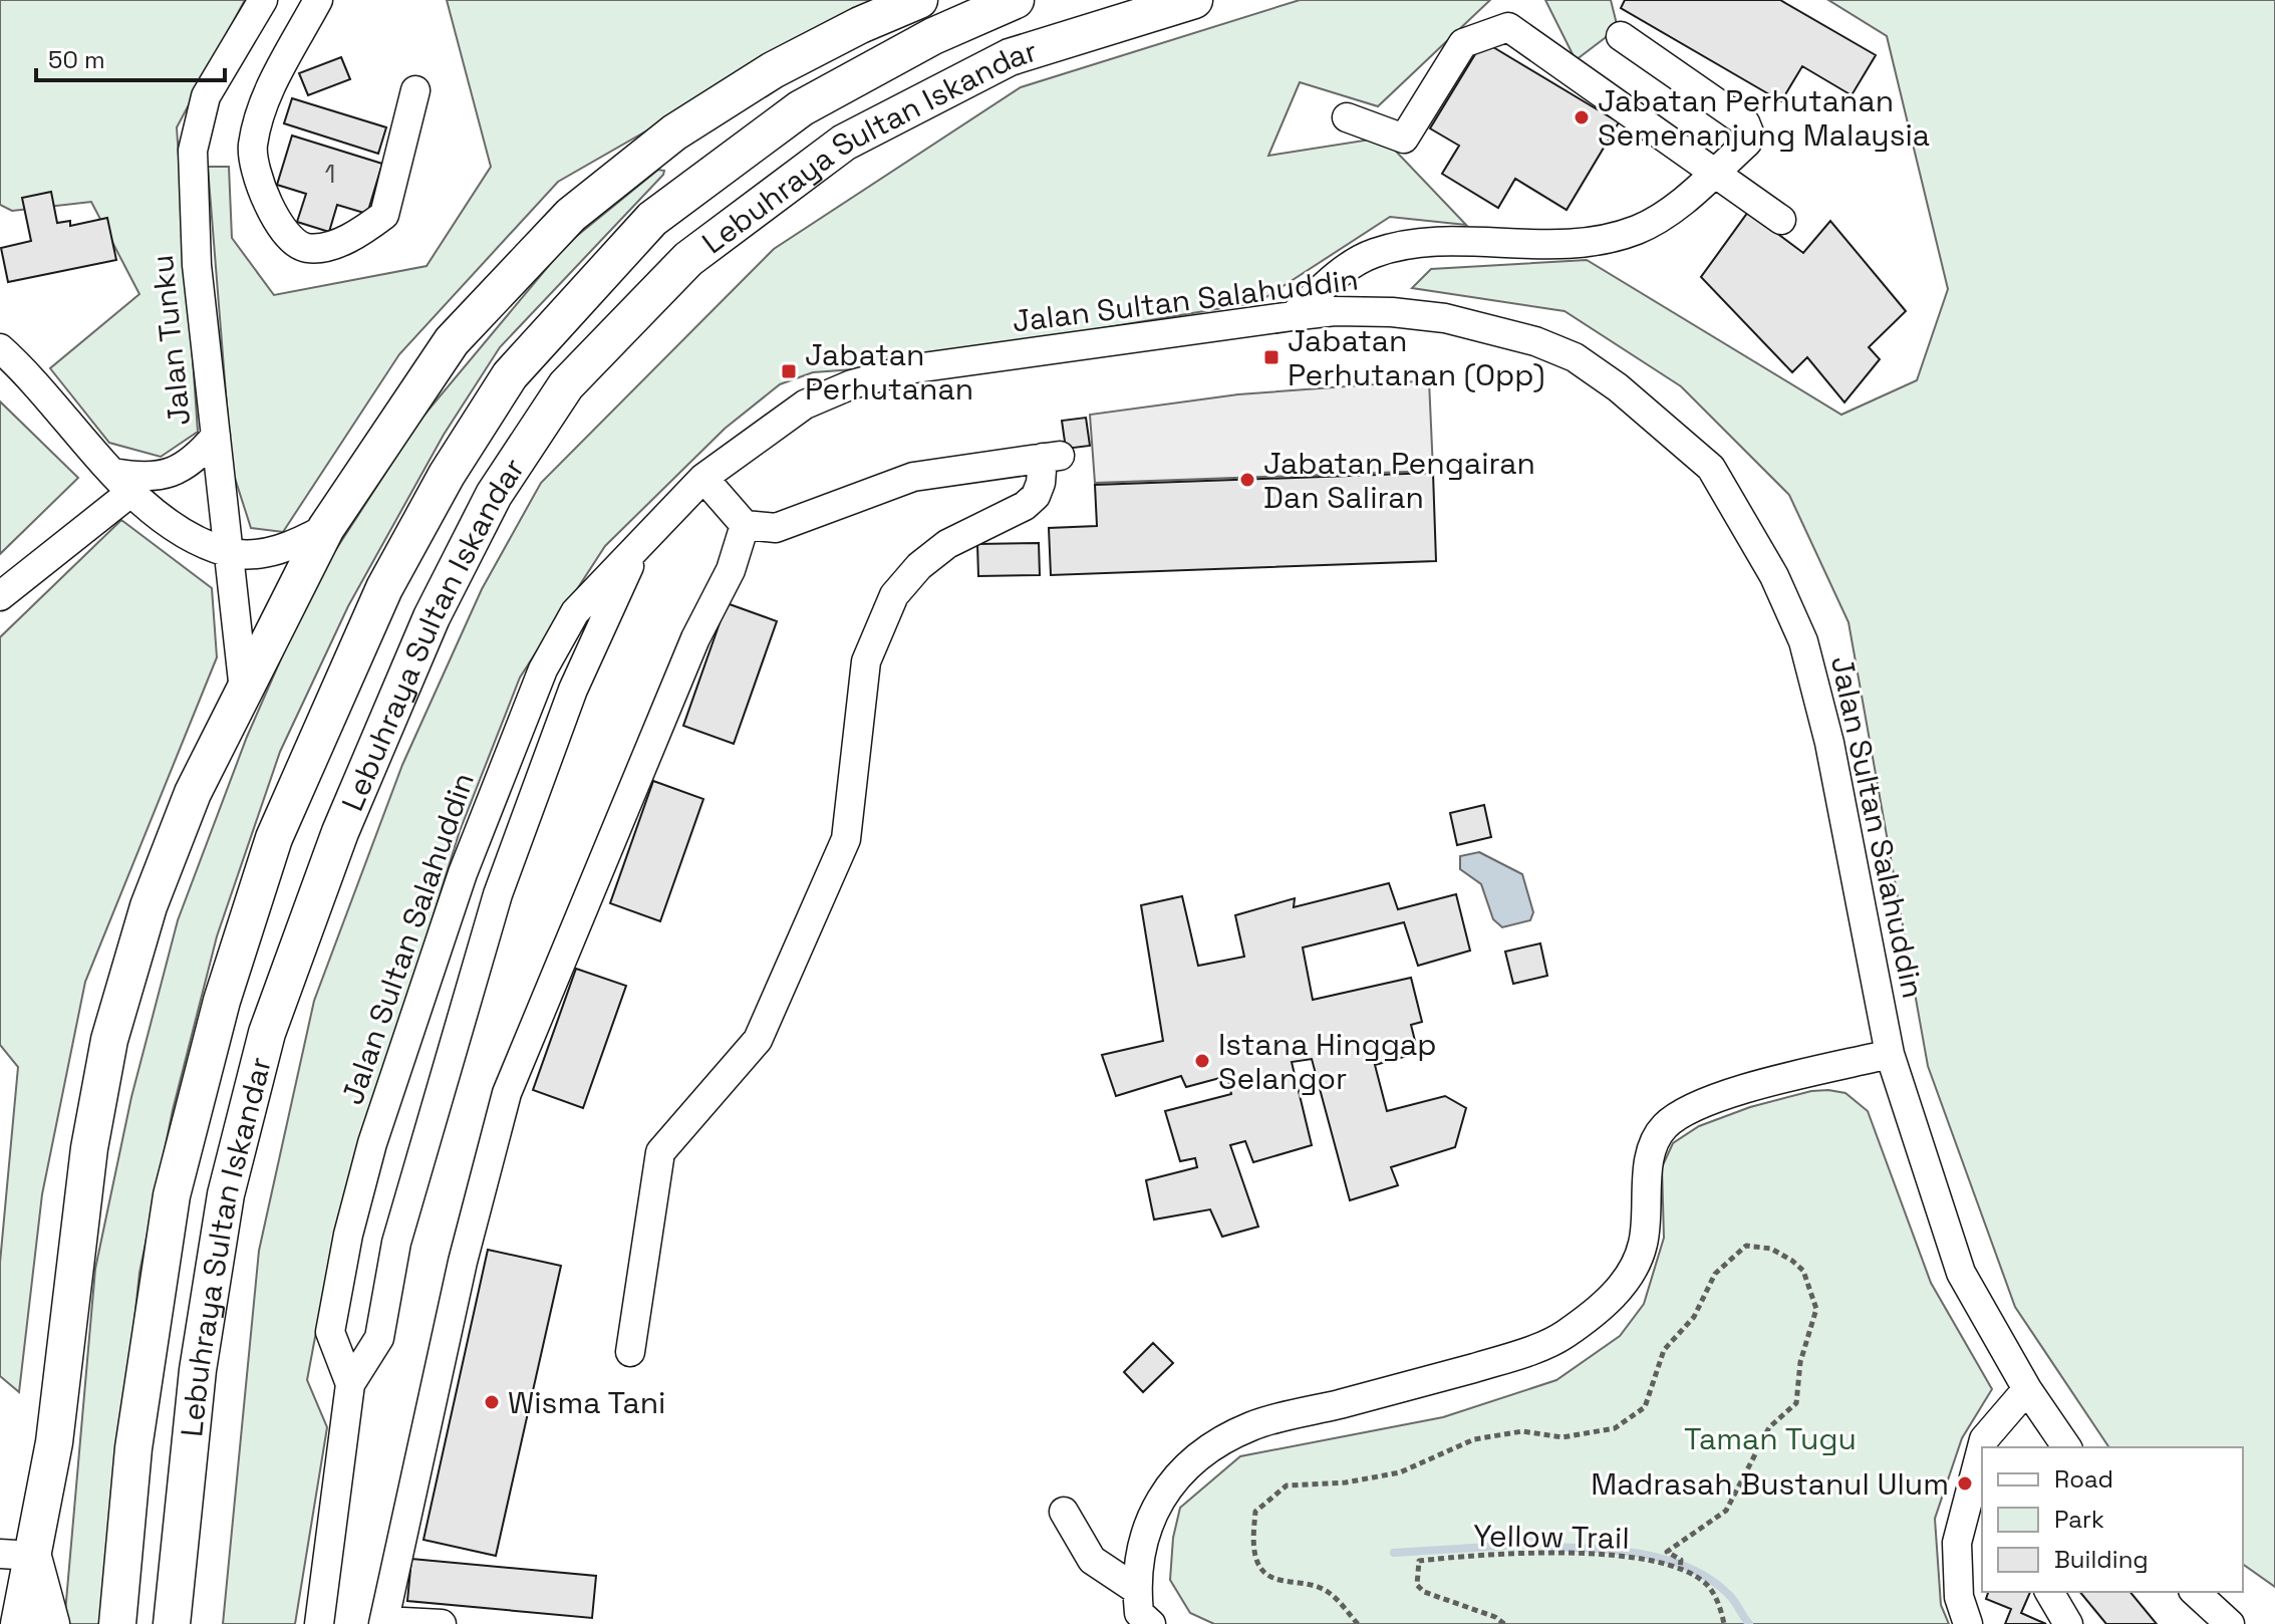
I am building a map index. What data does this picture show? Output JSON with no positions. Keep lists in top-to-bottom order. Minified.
{"streets":{"main road":["Lebuhraya Sultan Iskandar"],"street":["Jalan Sultan Salahuddin","Jalan Tunku"],"path":["Yellow Trail"]},"parks":["Taman Tugu"],"places":{"other":["Jabatan Perhutanan Semenanjung Malaysia","Jabatan Pengairan Dan Saliran","Istana Hinggap Selangor","Wisma Tani","Madrasah Bustanul Ulum"],"transit":["Jabatan Perhutanan (Opp)","Jabatan Perhutanan"]},"house_numbers":["1"],"legend":["Road","Park","Building"],"scale_bar":"50 m"}
